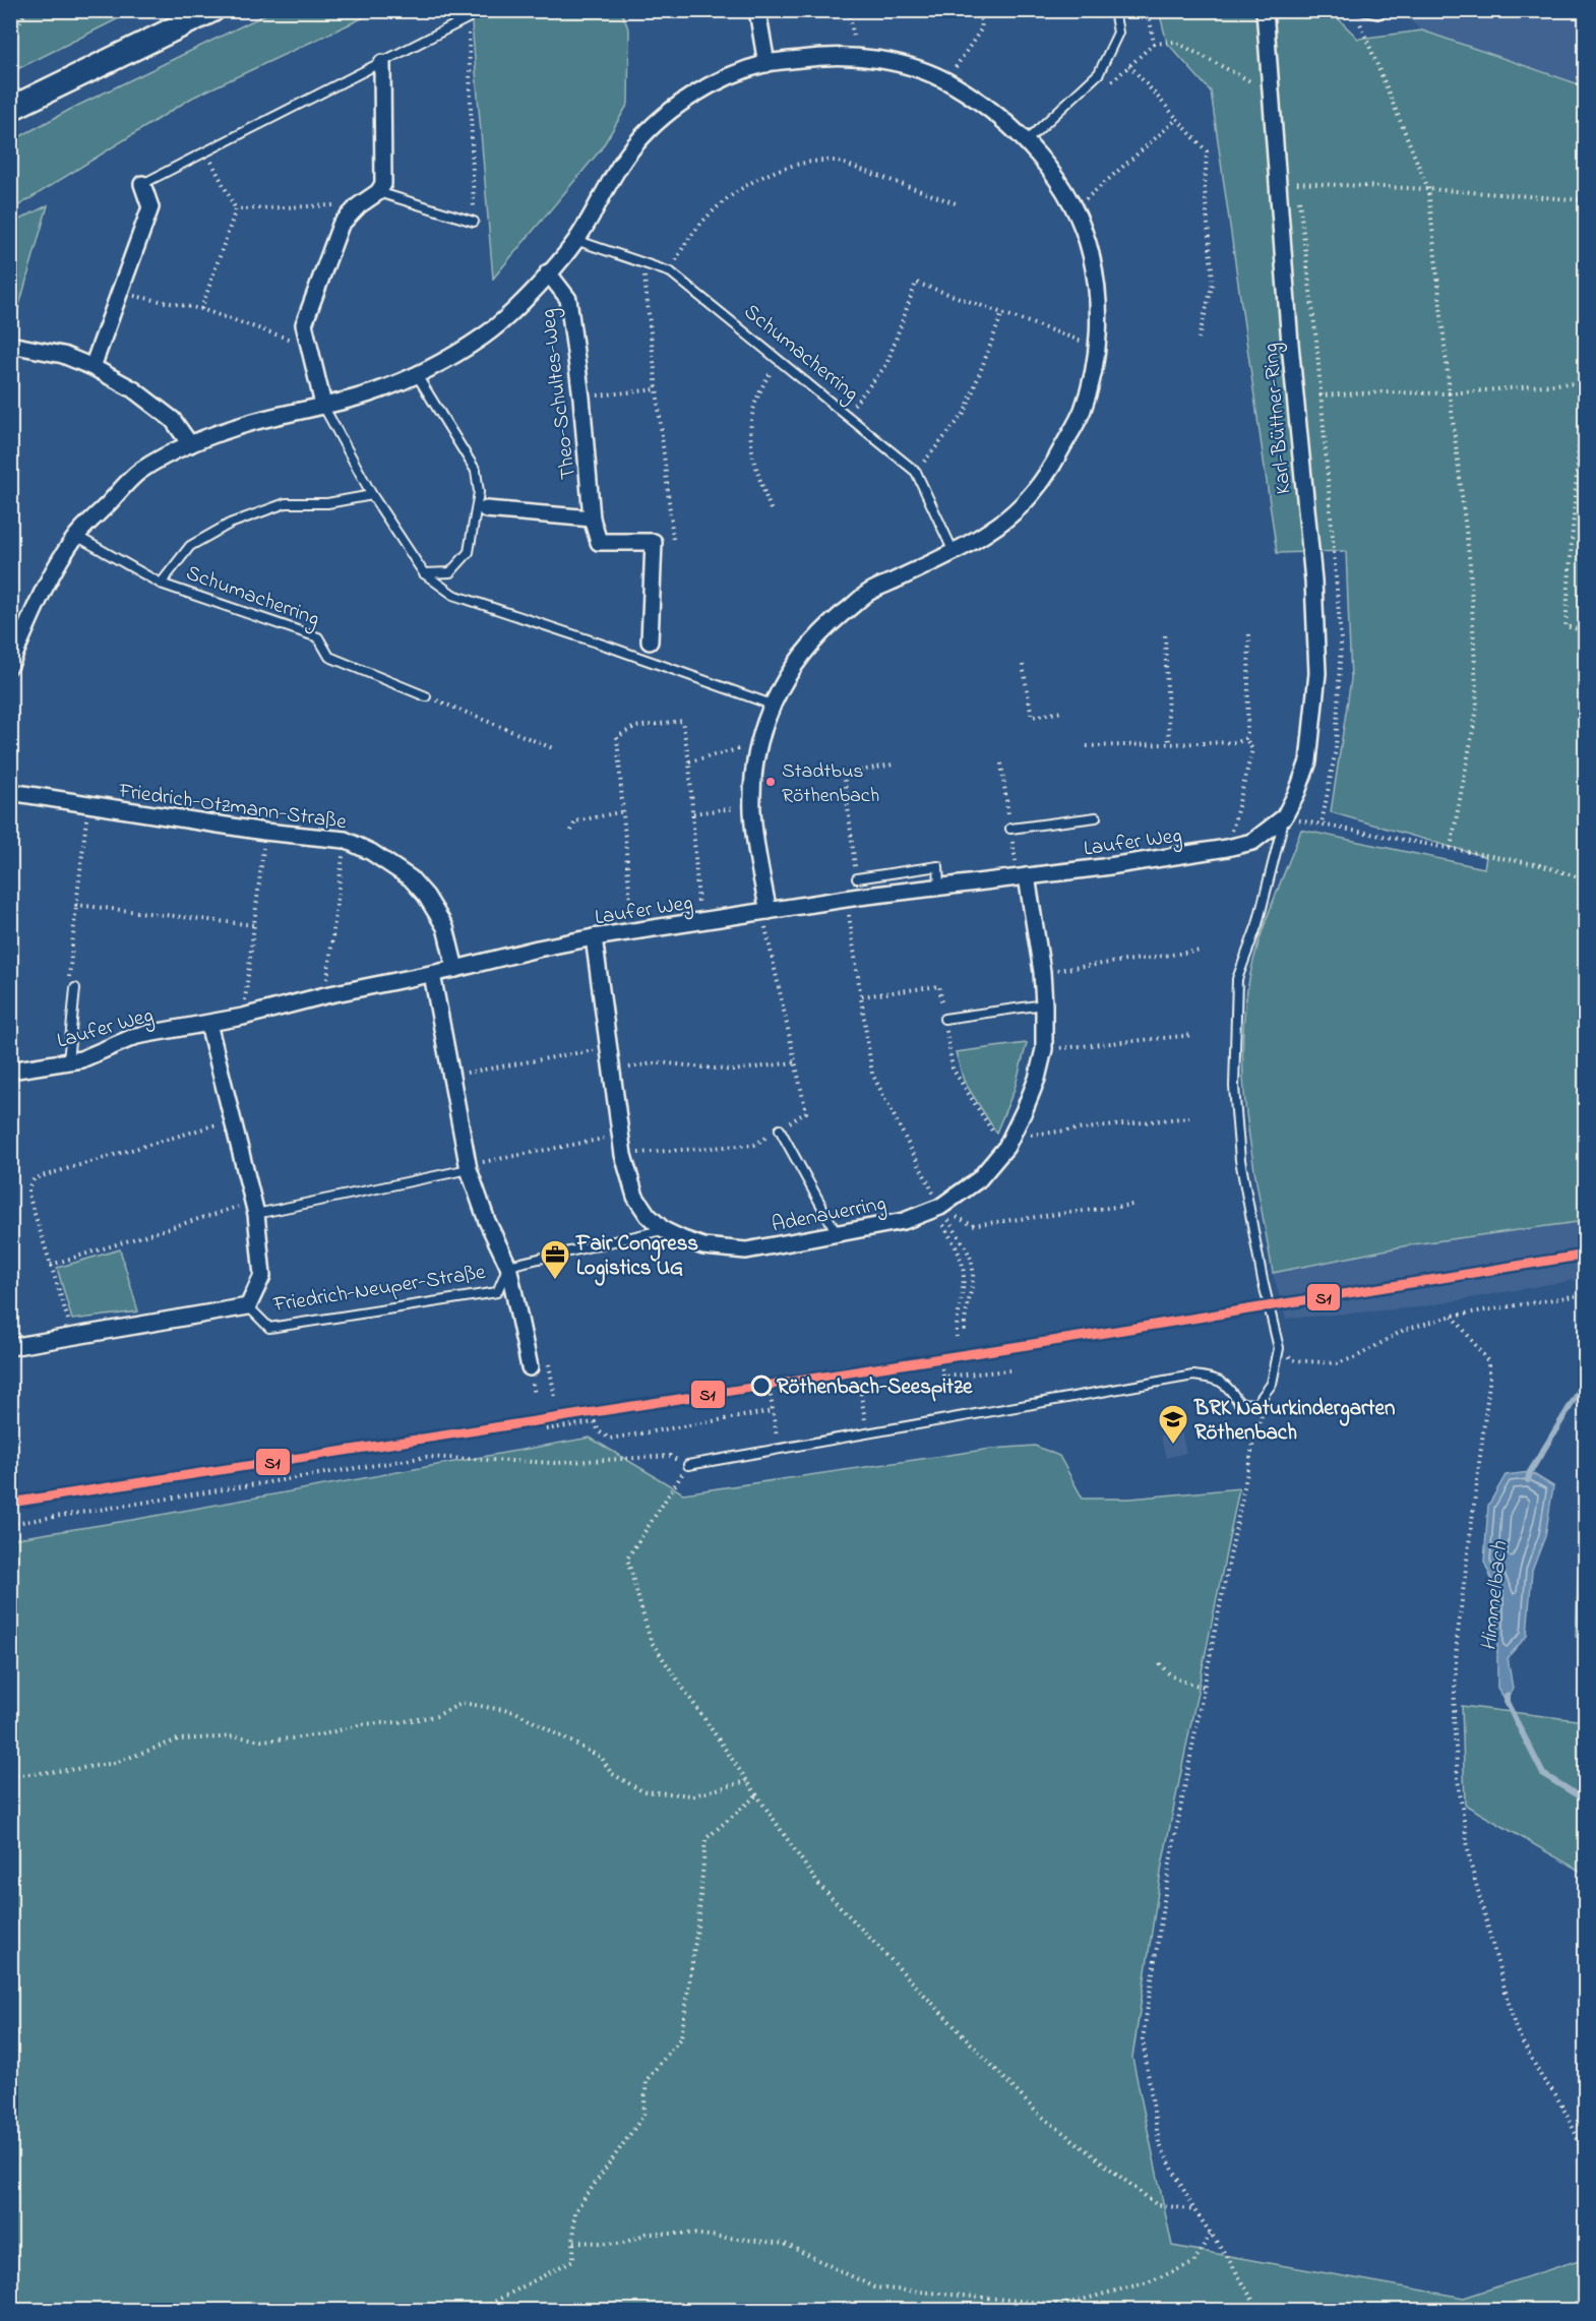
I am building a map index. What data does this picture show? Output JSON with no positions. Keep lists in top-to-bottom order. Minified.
{"streets":{"street":["Theo-Schultes-Weg","Karl-Büttner-Ring","Friedrich-Otzmann-Straße","Laufer Weg","Adenauerring","Friedrich-Neuper-Straße"],"lane":["Schumacherring"]},"crossings":[["Karl-Büttner-Ring","Laufer Weg"],["Friedrich-Otzmann-Straße","Laufer Weg"],["Laufer Weg","Adenauerring"],["Laufer Weg","Friedrich-Neuper-Straße"]],"water":["Himmelbach"],"places":{"other":["Stadtbus Röthenbach","Röthenbach-Seespitze"],"office":["Fair Congress Logistics UG"],"school or university":["BRK Naturkindergarten Röthenbach"]},"lines":["transit line S1"]}
